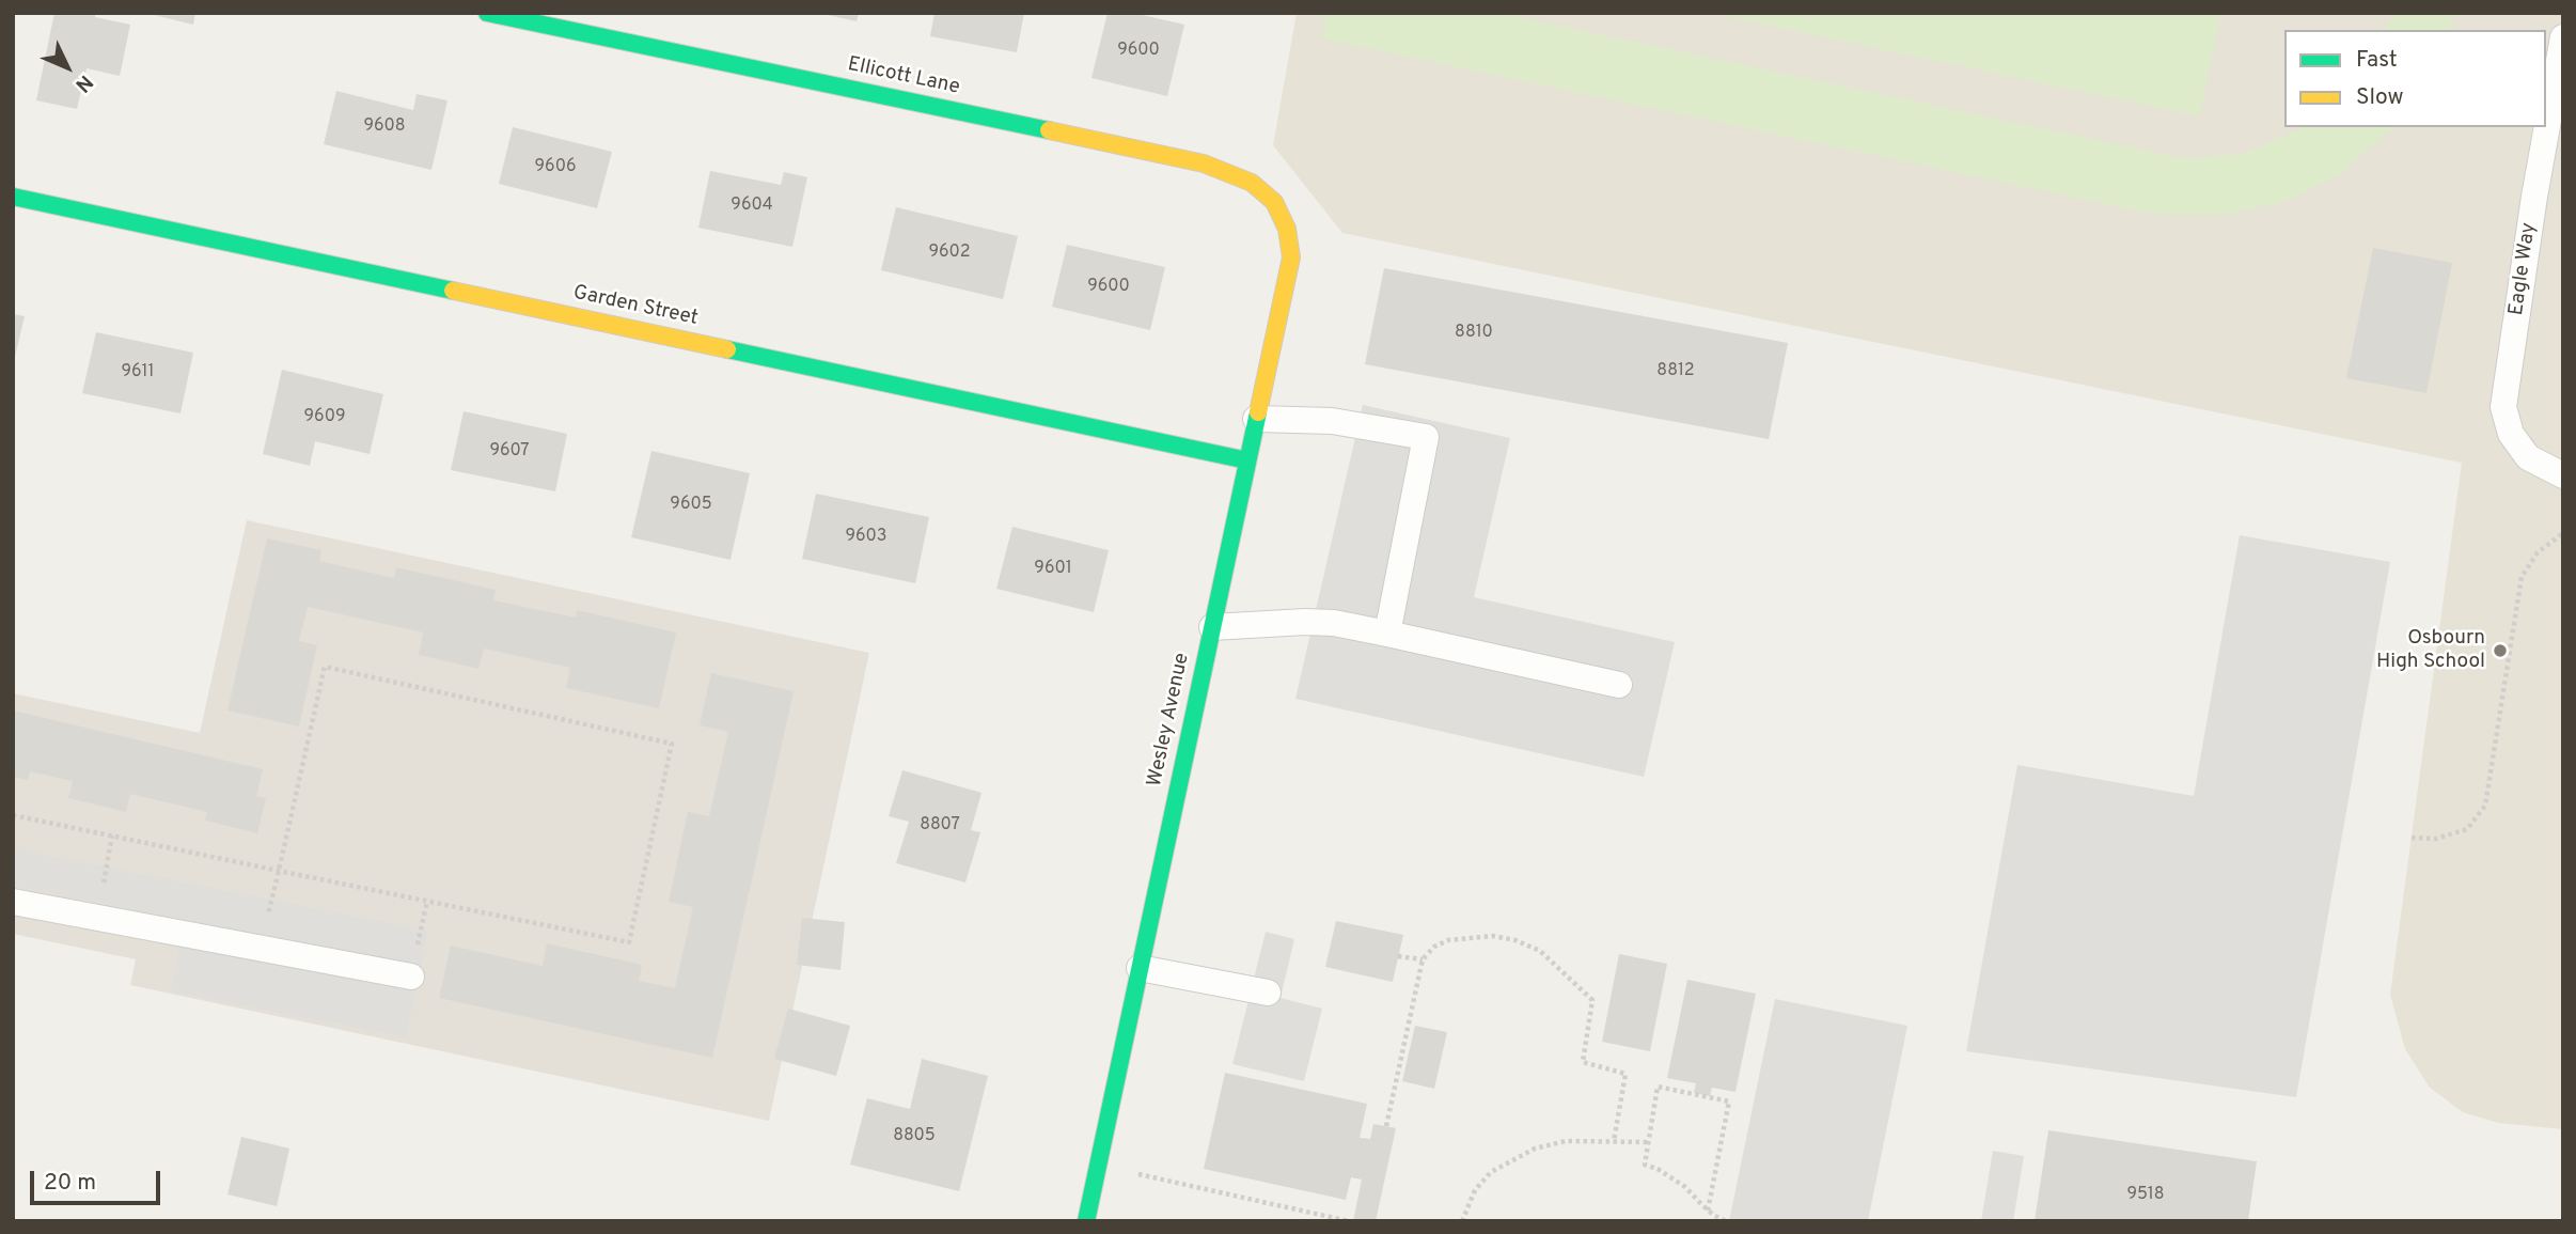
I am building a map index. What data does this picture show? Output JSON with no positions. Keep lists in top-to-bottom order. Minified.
{"streets":{"street":["Ellicott Lane","Garden Street","Wesley Avenue"],"lane":["Eagle Way"]},"crossings":[["Ellicott Lane","Wesley Avenue"],["Garden Street","Wesley Avenue"]],"places":["Osbourn High School"],"house_numbers":["9600","9608","9606","9604","9602","9600","8810","8812","9611","9609","9607","9605","9603","9601","8807","8805","9518"],"legend":["Fast","Slow"],"scale_bar":"20 m","north":"bottom right"}
